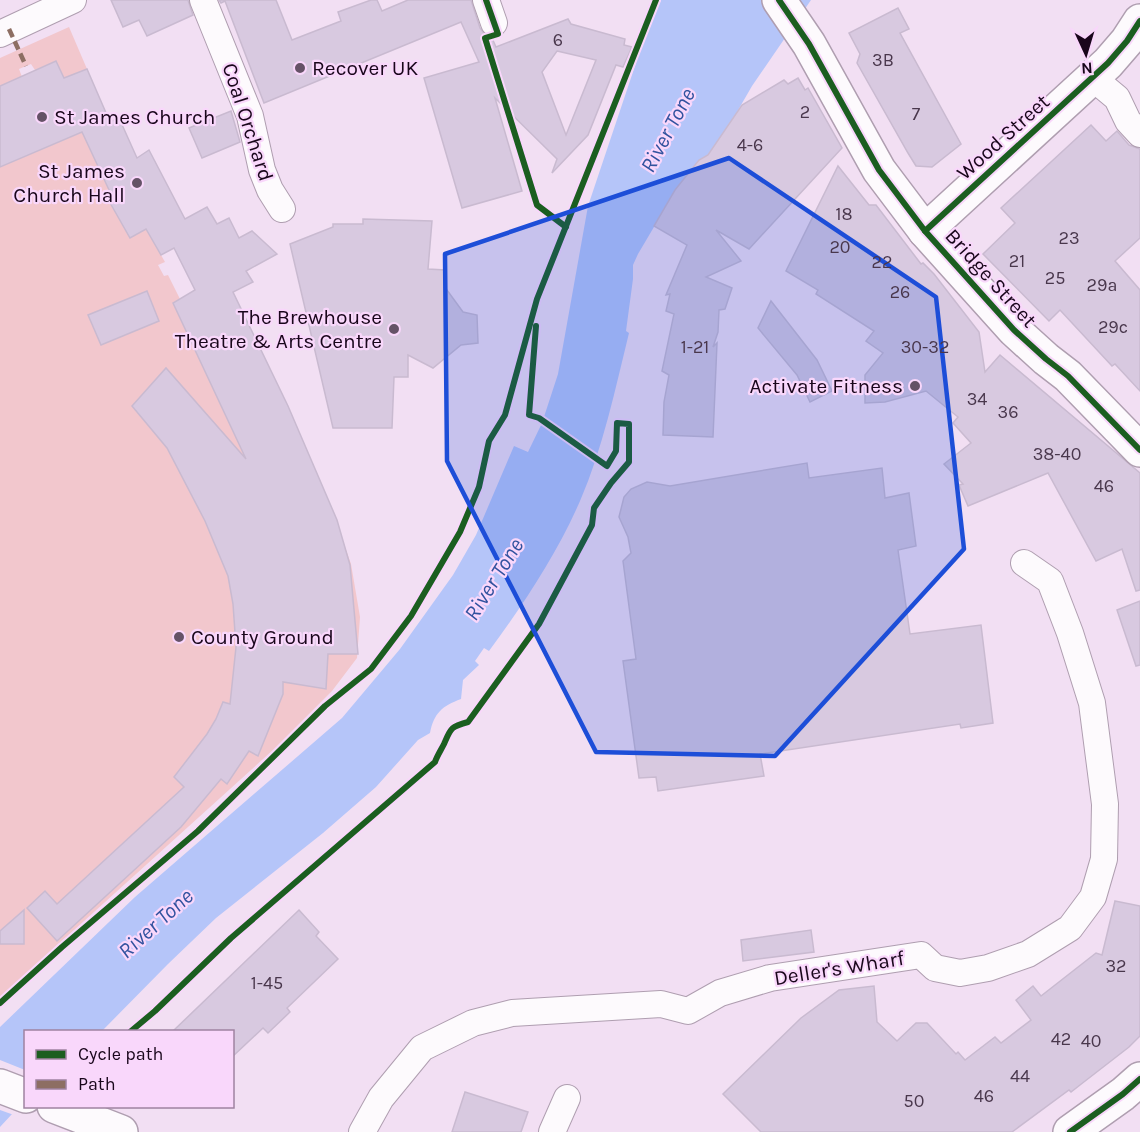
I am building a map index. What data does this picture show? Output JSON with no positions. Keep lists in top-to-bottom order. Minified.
{"streets":{"main road":["Wood Street","Bridge Street"],"street":["Coal Orchard","Deller's Wharf"]},"crossings":[["Wood Street","Bridge Street"]],"water":["River Tone"],"places":["Recover UK","St James Church","St James Church Hall","The Brewhouse Theatre & Arts Centre","Activate Fitness","County Ground"],"house_numbers":["6","3B","2","7","4-6","18","23","20","21","22","25","29a","26","29c","1-21","30-32","34","36","38-40","46","32","1-45","42","40","44","46","50"],"legend":["Cycle path","Path"],"north":"bottom"}
